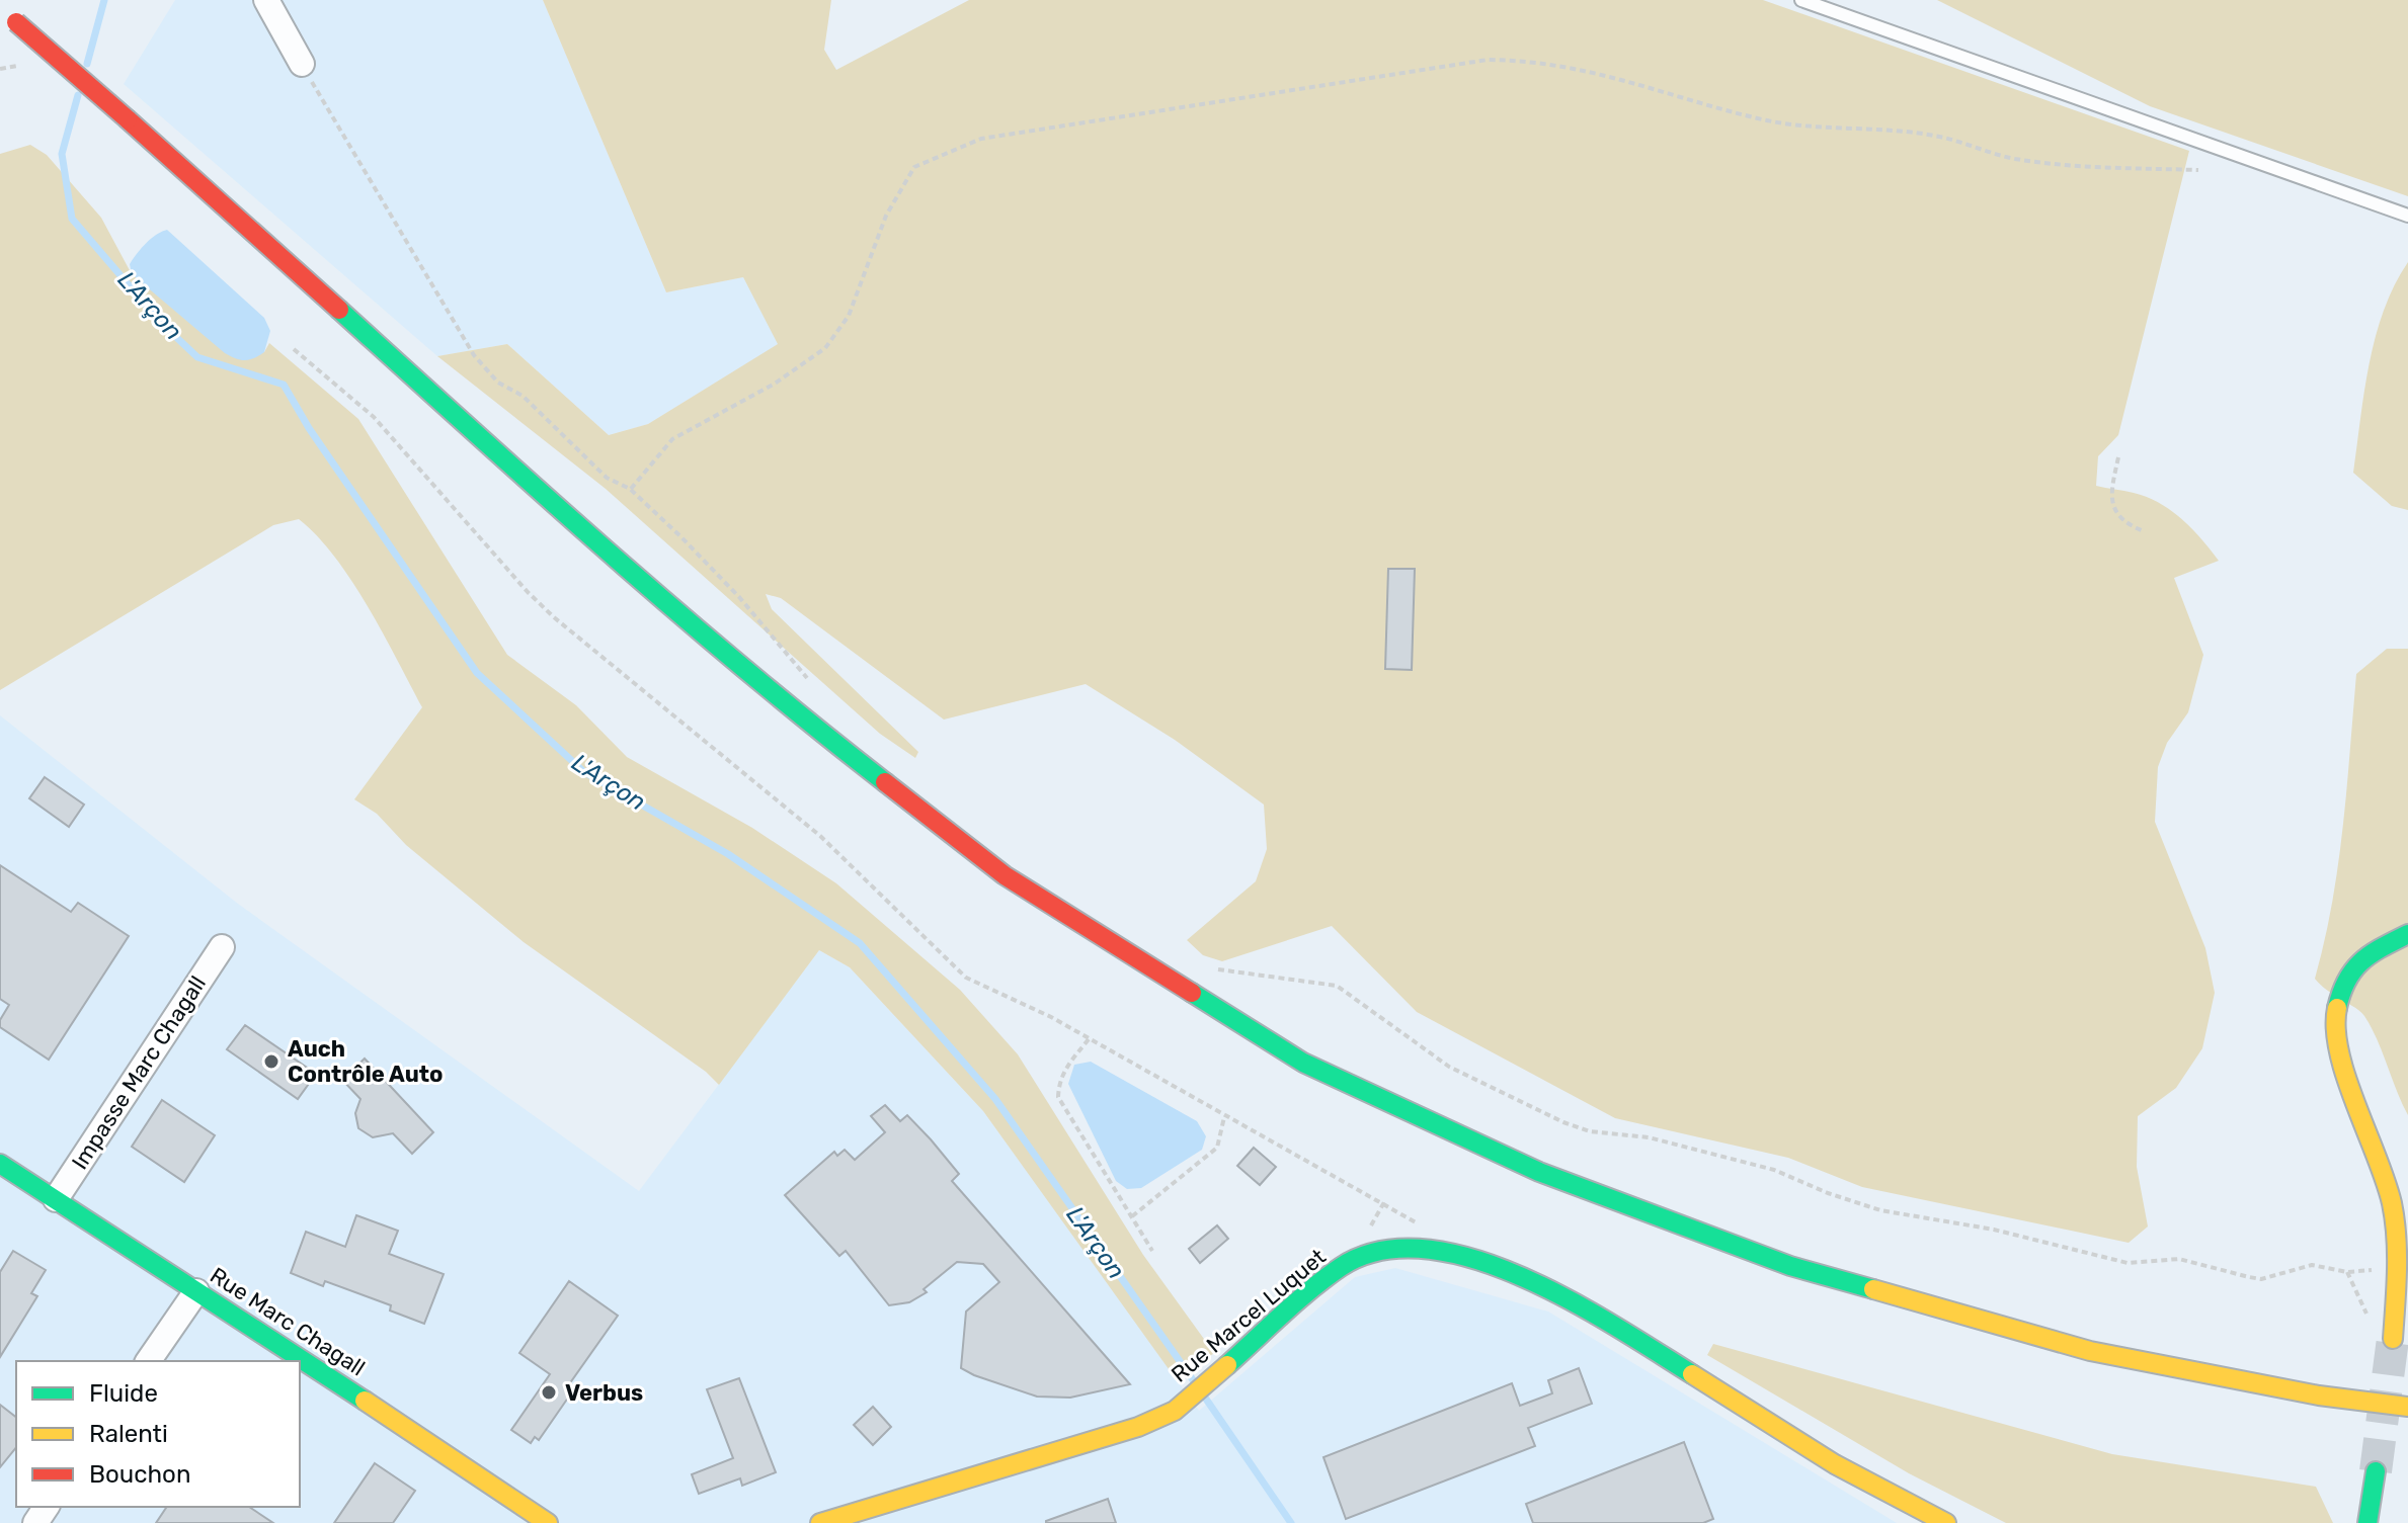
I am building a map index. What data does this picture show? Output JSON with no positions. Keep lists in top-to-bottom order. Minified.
{"streets":{"main road":["Rue Marcel Luquet","Rue Marc Chagall"],"street":["Impasse Marc Chagall"]},"crossings":[["Impasse Marc Chagall","Rue Marc Chagall"]],"water":["L'Arçon"],"places":["Auch Contrôle Auto","Verbus"],"legend":["Fluide","Ralenti","Bouchon"]}
